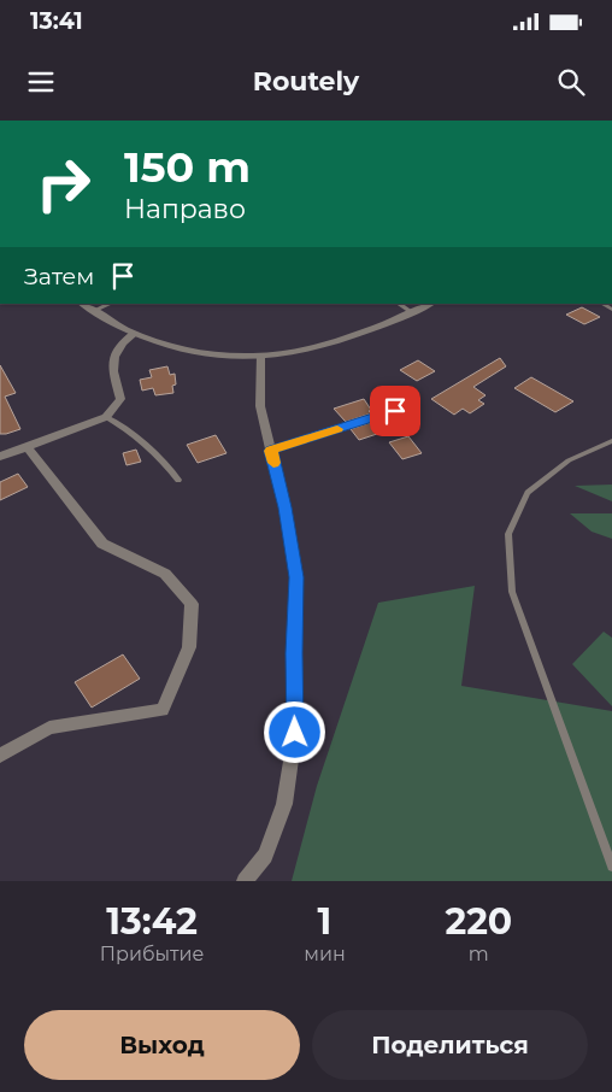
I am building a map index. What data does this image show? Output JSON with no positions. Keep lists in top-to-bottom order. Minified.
{"page":{"status":"13:41","header":"Routely","turn":["150 m","Направо"],"then":"Затем","eta":["13:42","Прибытие","1","мин","220","m"],"buttons":["Выход","Поделиться"]}}
